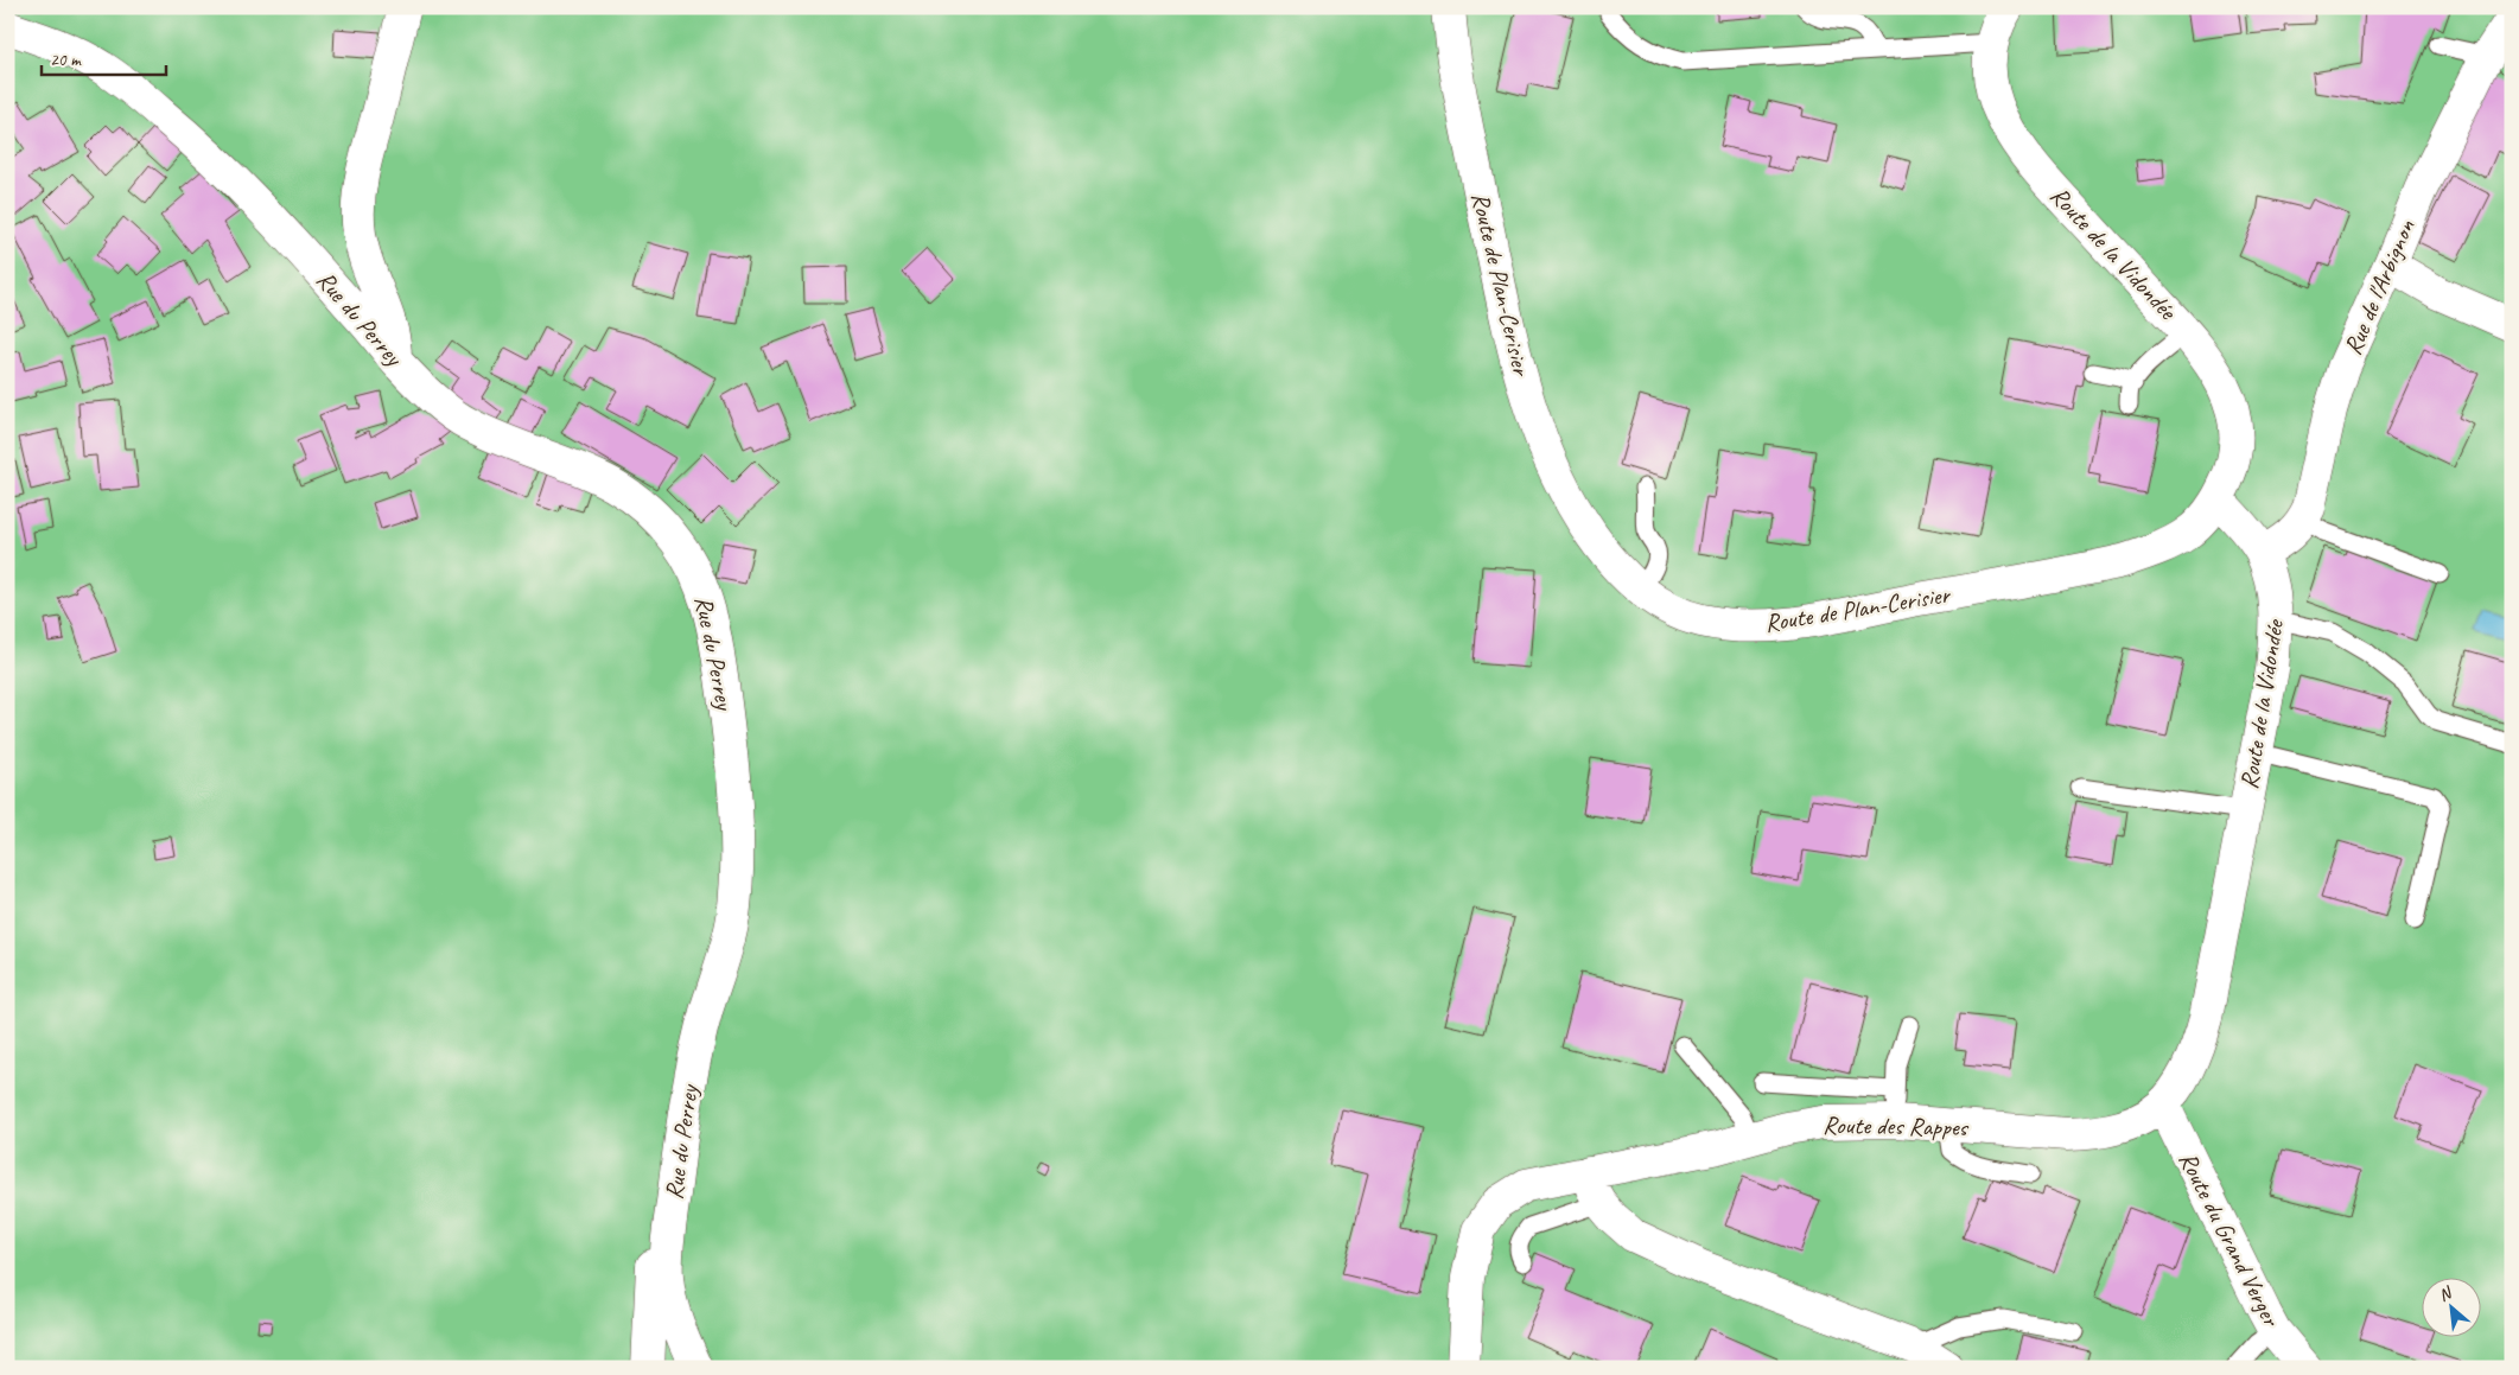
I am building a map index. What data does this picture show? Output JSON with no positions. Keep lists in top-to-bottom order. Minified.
{"streets":{"street":["Route de la Vidondée","Route de Plan-Cerisier","Rue de l'Arbignon","Rue du Perrey","Route des Rappes","Route du Grand Verger"]},"crossings":[["Route de la Vidondée","Route de Plan-Cerisier"],["Route de la Vidondée","Route des Rappes"],["Route de la Vidondée","Route du Grand Verger"],["Route des Rappes","Route du Grand Verger"]],"scale_bar":"20 m","north":"top left"}
